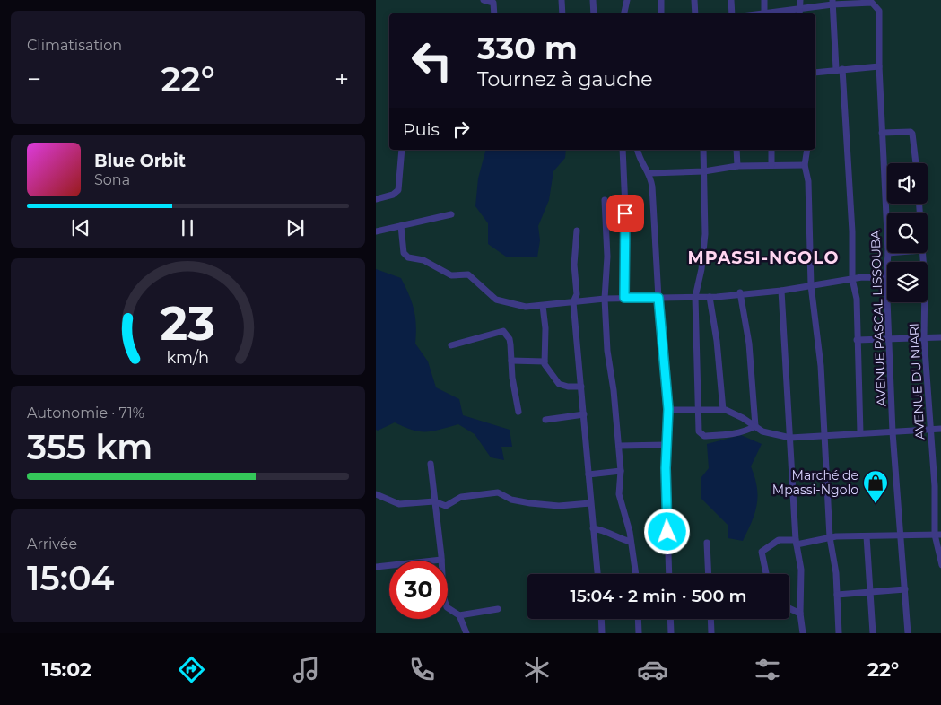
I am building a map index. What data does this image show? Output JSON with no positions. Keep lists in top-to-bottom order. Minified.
{"streets":{"street":["AVENUE PASCAL LISSOUBA","AVENUE DU NIARI"]},"districts":["MPASSI-NGOLO"],"places":{"shop":["Marché de Mpassi-Ngolo"]},"page":{"tile":["Climatisation",["Autonomie · 71%","355 km"],["Arrivée","15:04"]],"turn":["330 m","Tournez à gauche"],"heat":["−","22°","+"],"then":"Puis","song":["Blue Orbit","Sona"],"limit":"30","trip":"15:04 · 2 min · 500 m","tabs":["15:02","22°"],"gauge":["23","km/h"]}}
